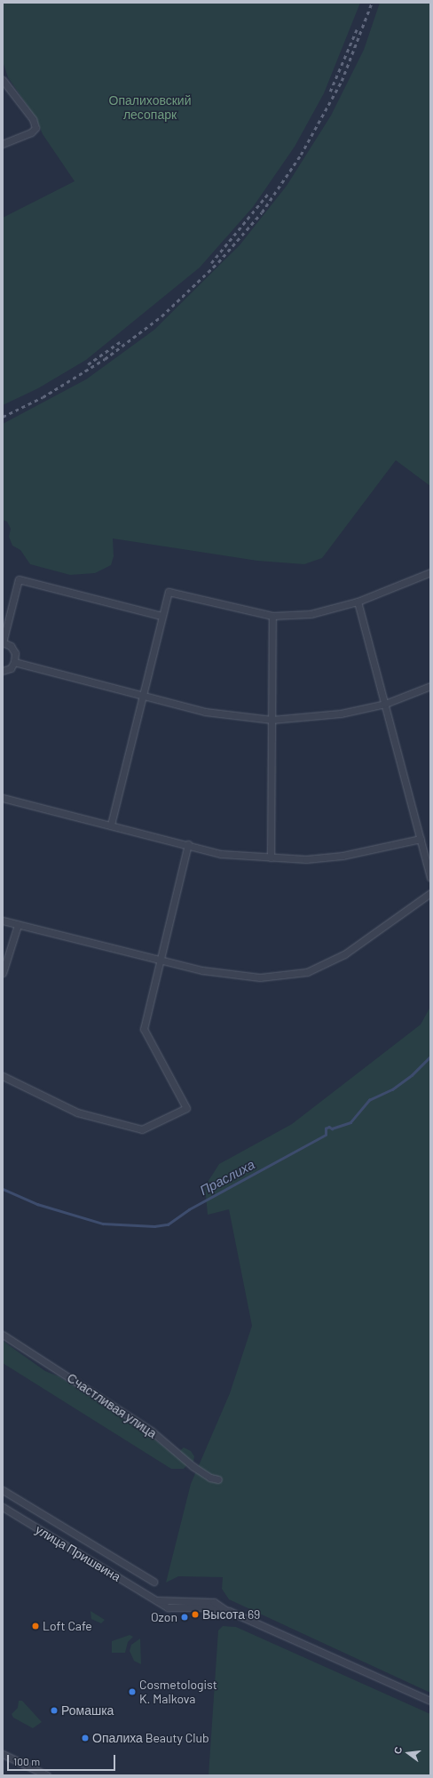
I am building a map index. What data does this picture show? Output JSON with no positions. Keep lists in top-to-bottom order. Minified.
{"streets":{"street":["Счастливая улица","улица Пришвина"]},"water":["Праслиха"],"parks":["Опалиховский лесопарк"],"places":["Высота 69","Ozon","Loft Cafe","Cosmetologist K. Malkova","Ромашка","Опалиха Beauty Club"],"scale_bar":"100 m","north":"left"}
